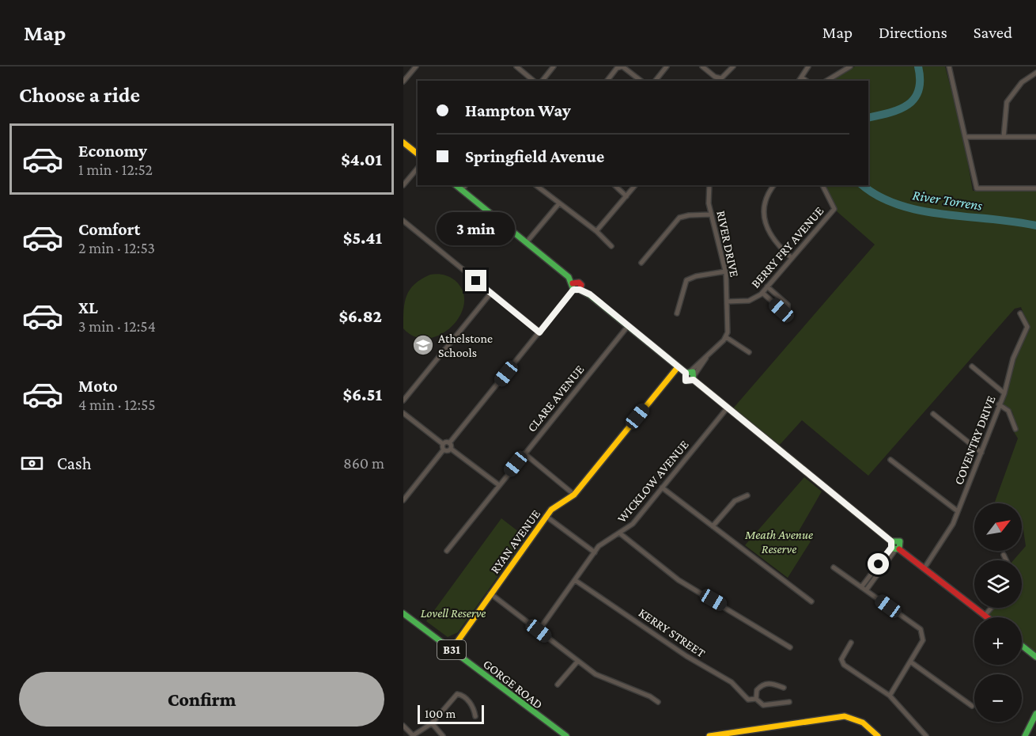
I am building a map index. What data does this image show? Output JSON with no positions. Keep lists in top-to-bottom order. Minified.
{"streets":{"street":["RIVER DRIVE","BERRY FRY AVENUE","CLARE AVENUE","COVENTRY DRIVE","WICKLOW AVENUE","RYAN AVENUE","KERRY STREET","B31","GORGE ROAD"]},"crossings":[["RIVER DRIVE","BERRY FRY AVENUE"],["WICKLOW AVENUE","KERRY STREET"],["RYAN AVENUE","GORGE ROAD"]],"water":["River Torrens"],"parks":["Meath Avenue Reserve","Lovell Reserve"],"places":{"school or university":["Athelstone Schools"]},"scale_bar":"100 m","north":"top right","page":{"header":"Map","nav":["Map","Directions","Saved"],"heading":"Choose a ride","banner":["Hampton Way","Springfield Avenue"],"list":[{"name":"Economy","note":"1 min · 12:52","value":"$4.01"},{"name":"Comfort","note":"2 min · 12:53","value":"$5.41"},{"name":"XL","note":"3 min · 12:54","value":"$6.82"},{"name":"Moto","note":"4 min · 12:55","value":"$6.51"}],"bubble":"3 min","pay":["Cash","860 m"],"map_buttons":["+","−"],"buttons":"Confirm","scale":"100 m"}}
